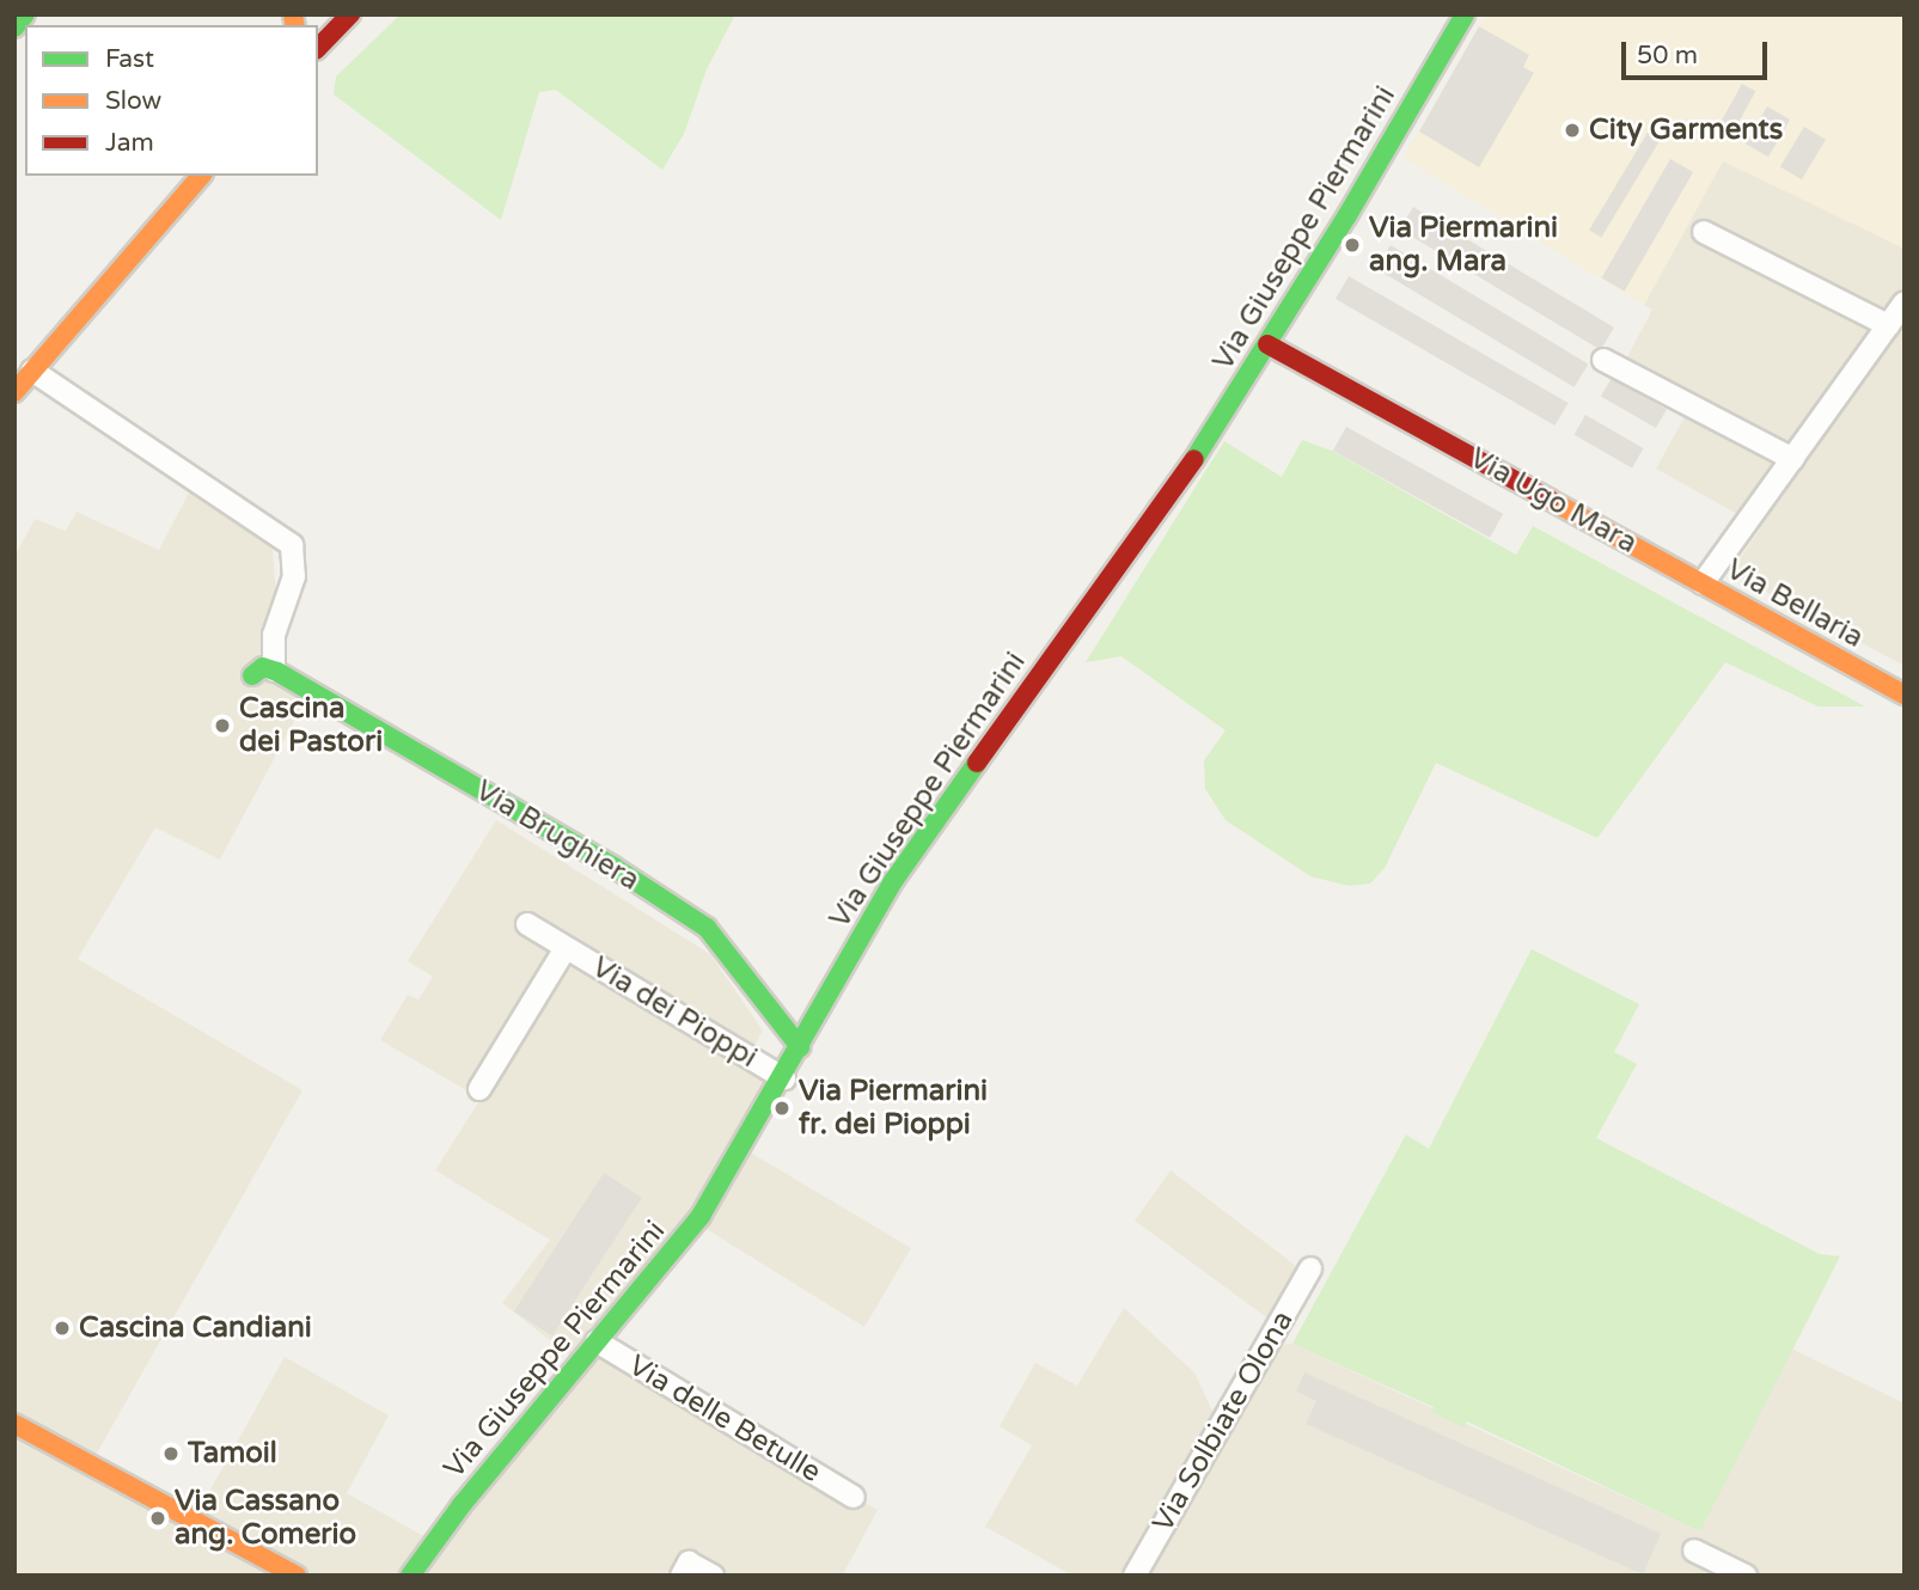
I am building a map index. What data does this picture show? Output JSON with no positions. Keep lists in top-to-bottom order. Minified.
{"streets":{"street":["Via Giuseppe Piermarini","Via Ugo Mara","Via Bellaria","Via Brughiera","Via dei Pioppi","Via delle Betulle","Via Solbiate Olona"]},"crossings":[["Via Giuseppe Piermarini","Via Ugo Mara"],["Via Giuseppe Piermarini","Via Brughiera"],["Via Giuseppe Piermarini","Via dei Pioppi"],["Via Giuseppe Piermarini","Via delle Betulle"],["Via Ugo Mara","Via Bellaria"]],"places":["City Garments","Via Piermarini ang. Mara","Cascina dei Pastori","Via Piermarini fr. dei Pioppi","Cascina Candiani","Tamoil","Via Cassano ang. Comerio"],"legend":["Fast","Slow","Jam"],"scale_bar":"50 m"}
